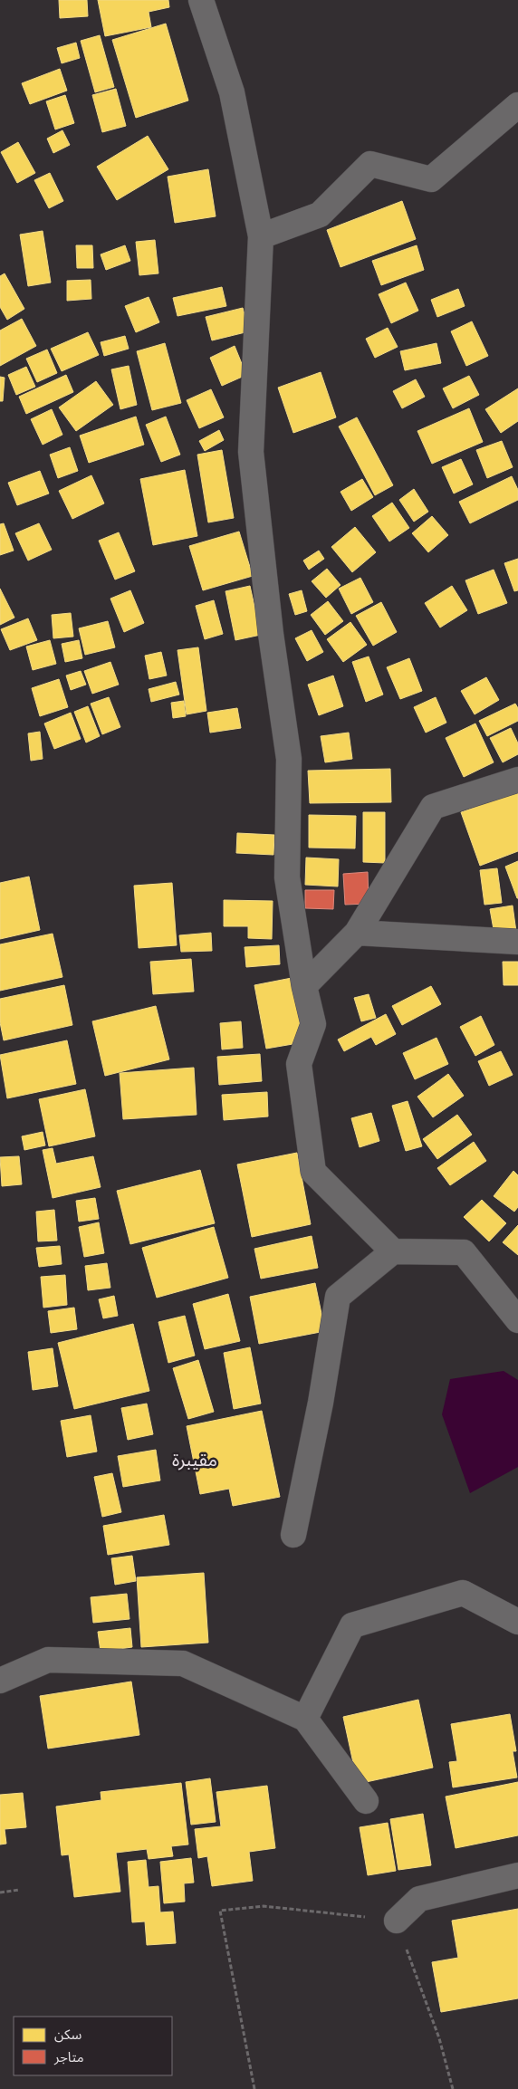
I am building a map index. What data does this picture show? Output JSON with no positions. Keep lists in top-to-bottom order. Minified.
{"districts":["مقيبرة"],"legend":["سكن","متاجر"]}
